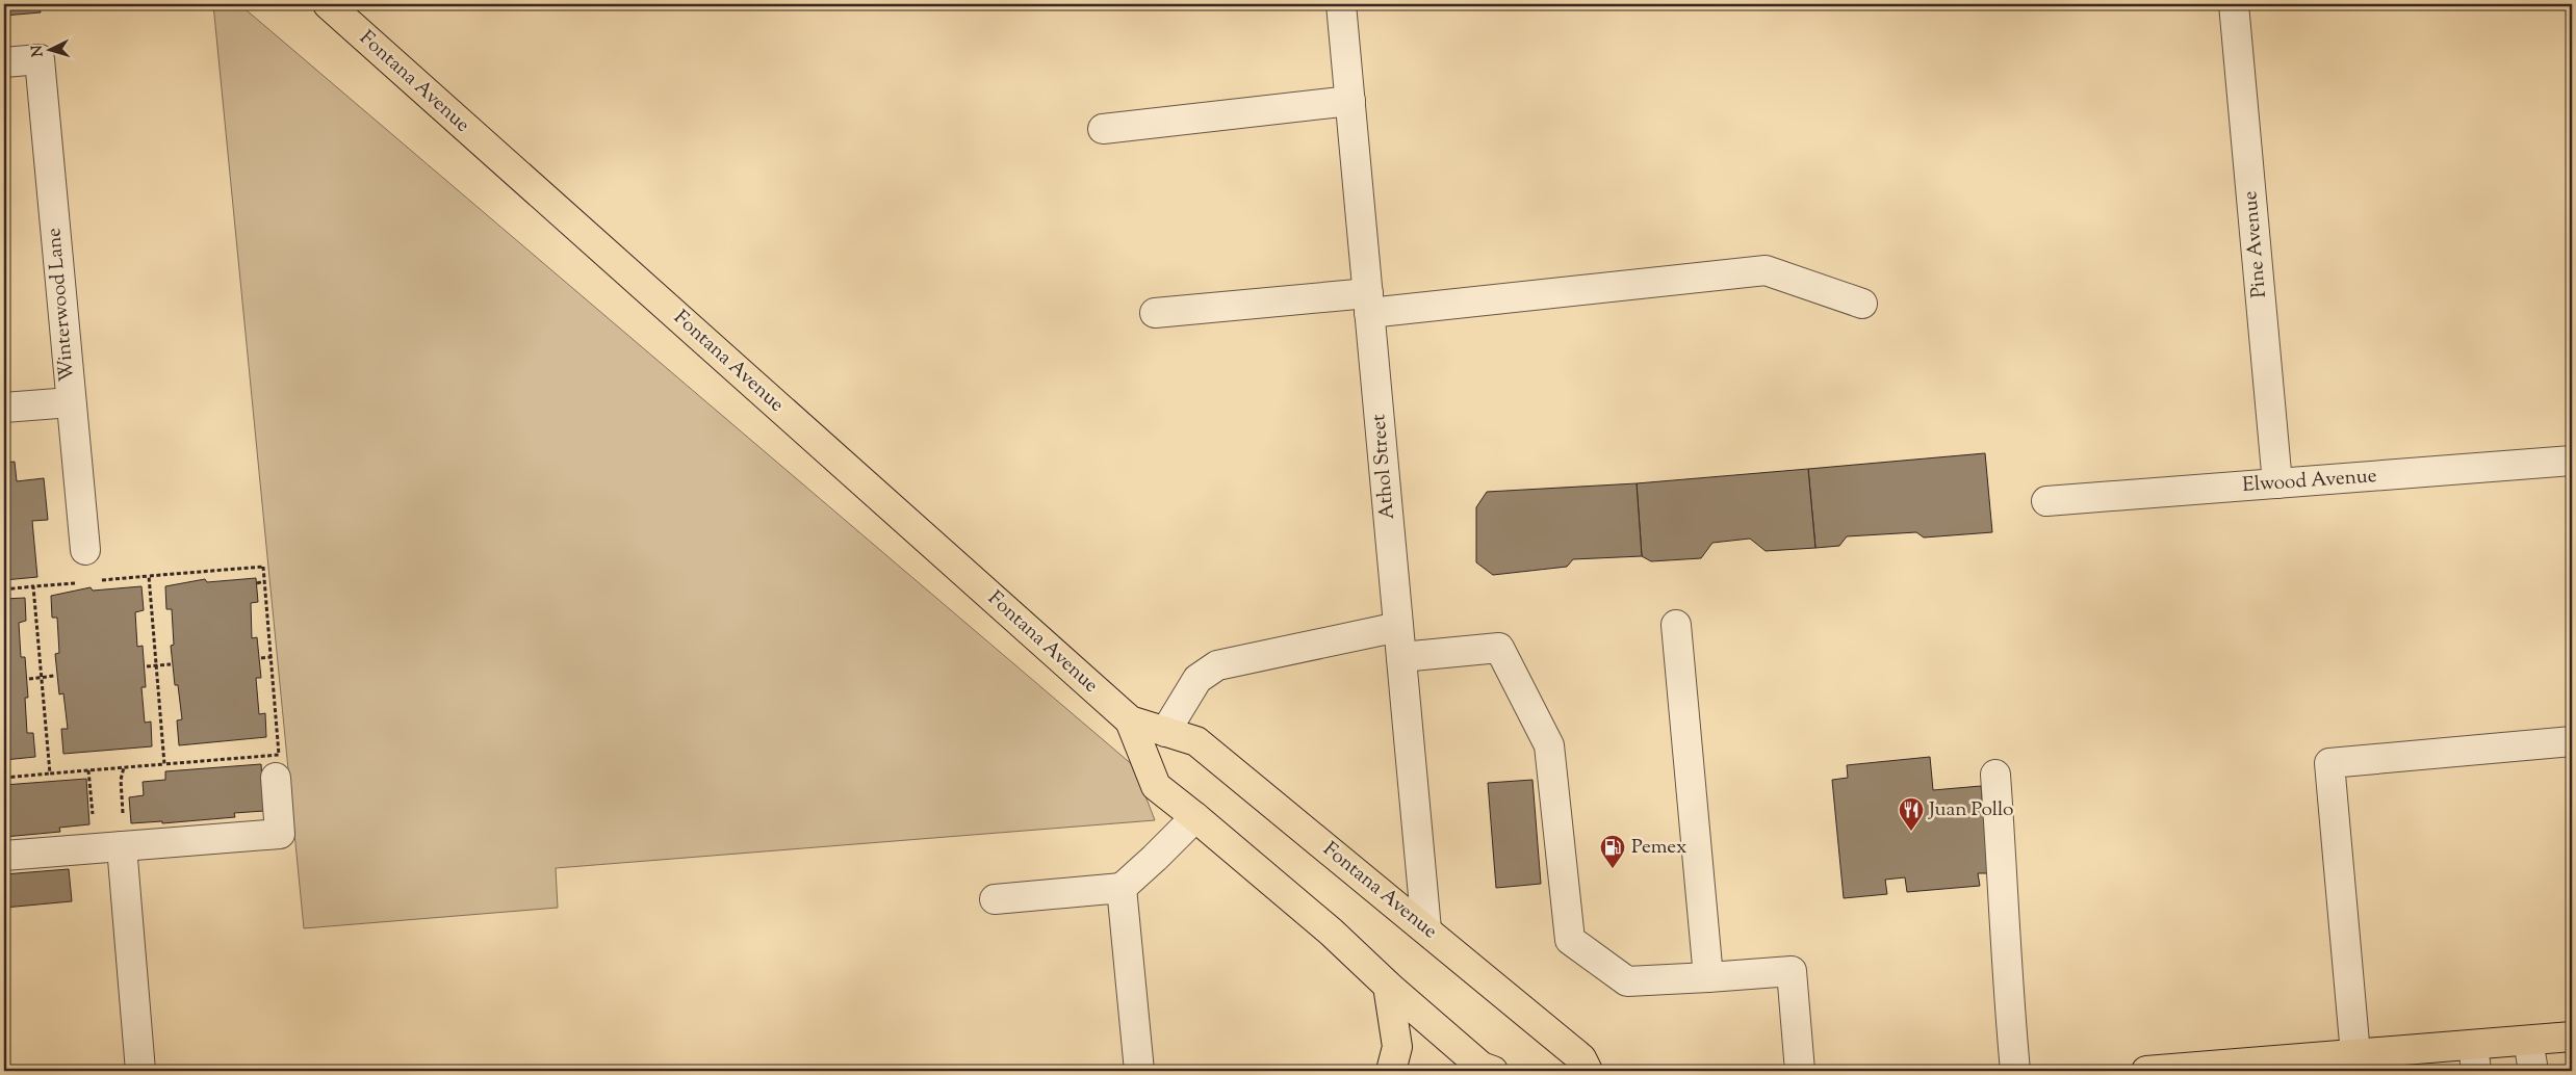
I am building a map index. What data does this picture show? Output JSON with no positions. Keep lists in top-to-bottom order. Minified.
{"streets":{"main road":["Fontana Avenue"],"street":["Pine Avenue","Winterwood Lane","Athol Street","Elwood Avenue"]},"crossings":[["Fontana Avenue","Athol Street"],["Pine Avenue","Elwood Avenue"]],"places":{"restaurant":["Juan Pollo"],"fuel station":["Pemex"]},"north":"left"}
